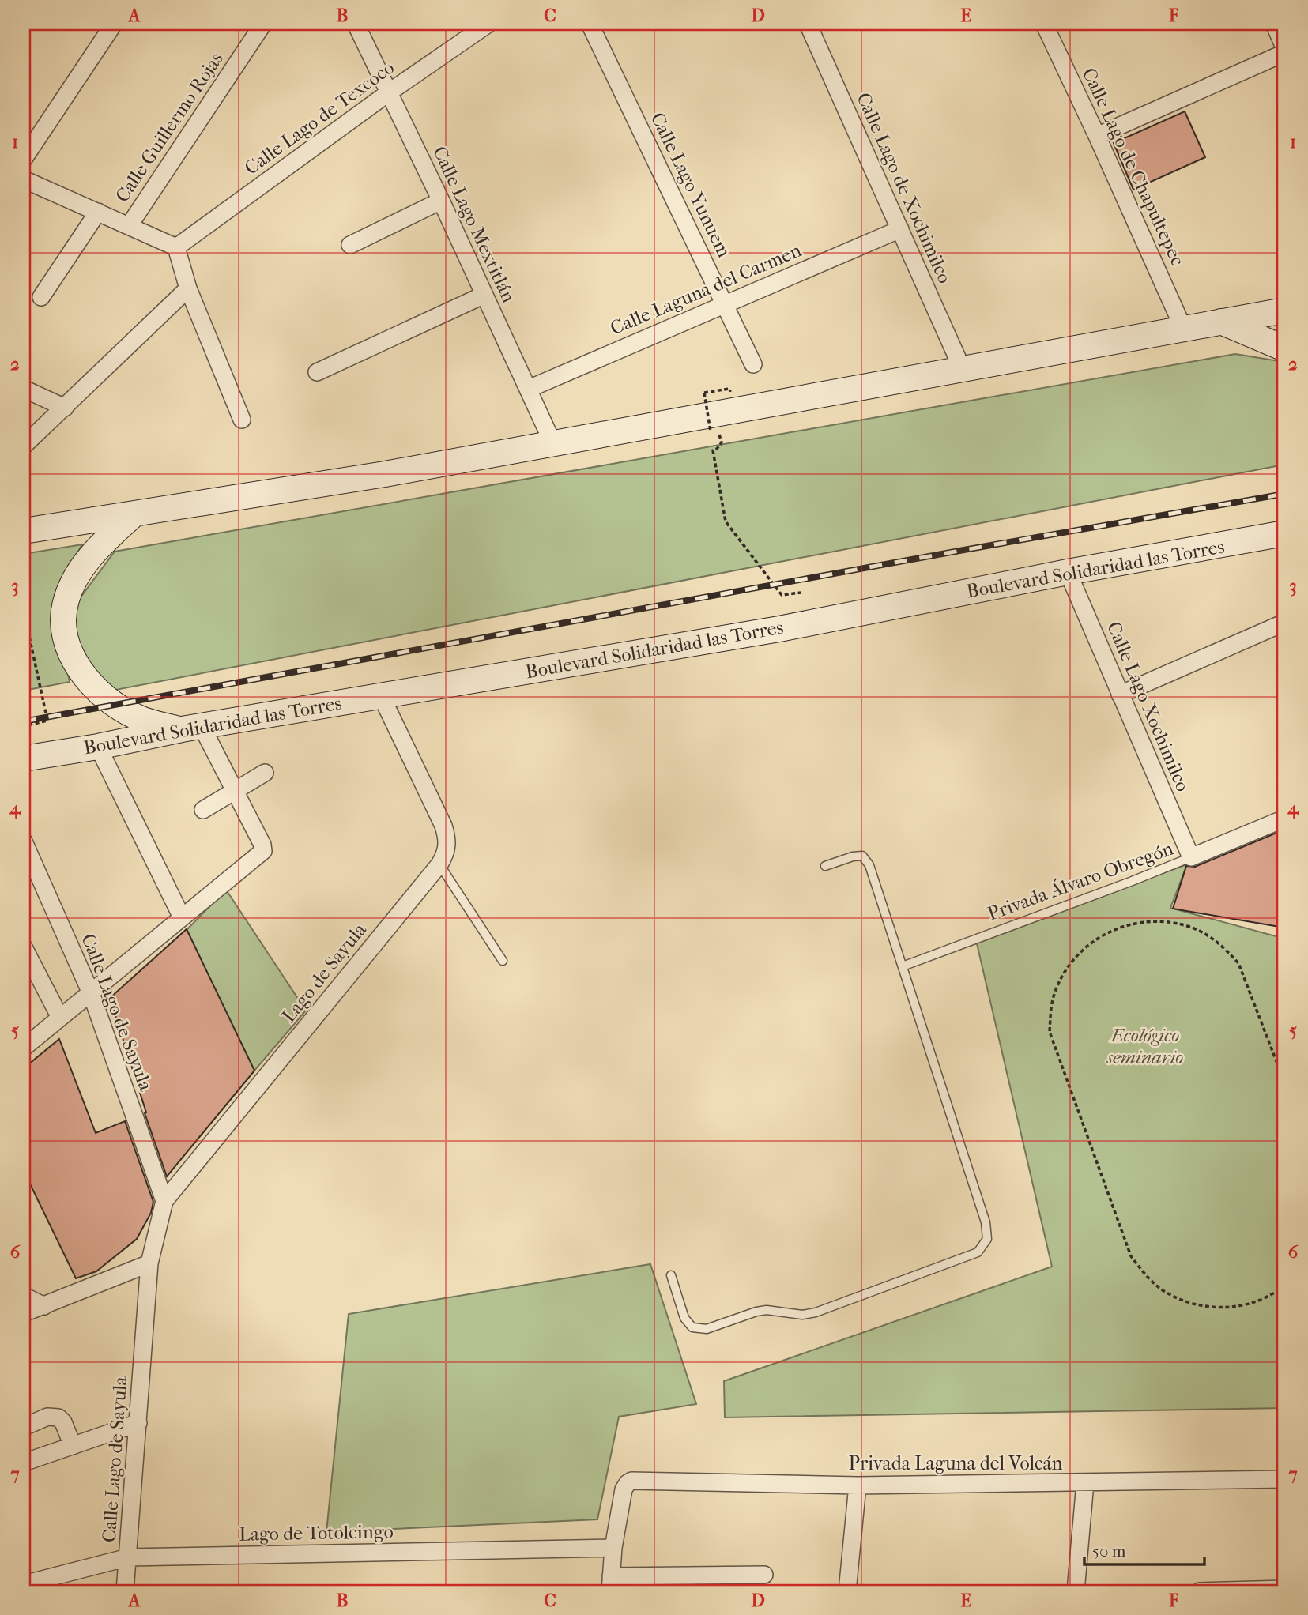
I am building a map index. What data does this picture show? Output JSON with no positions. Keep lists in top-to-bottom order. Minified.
{"streets":{"main road":["Boulevard Solidaridad las Torres"],"street":["Calle Lago de Texcoco","Calle Guillermo Rojas","Calle Lago de Chapultepec","Calle Lago Yunuem","Calle Lago de Xochimilco","Calle Lago Mextitlán","Calle Laguna del Carmen","Calle Lago Xochimilco","Lago de Sayula","Calle Lago de Sayula","Privada Laguna del Volcán","Lago de Totolcingo"],"lane":["Privada Álvaro Obregón"]},"crossings":[["Calle Lago de Texcoco","Calle Lago Mextitlán"],["Calle Lago Yunuem","Calle Laguna del Carmen"],["Calle Lago de Xochimilco","Calle Laguna del Carmen"],["Calle Lago Mextitlán","Calle Laguna del Carmen"],["Boulevard Solidaridad las Torres","Calle Lago Xochimilco"],["Boulevard Solidaridad las Torres","Lago de Sayula"],["Calle Lago Xochimilco","Privada Álvaro Obregón"],["Lago de Sayula","Calle Lago de Sayula"],["Calle Lago de Sayula","Lago de Totolcingo"],["Privada Laguna del Volcán","Lago de Totolcingo"]],"parks":["Ecológico seminario"],"scale_bar":"50 m","grid":{"columns":["A","B","C","D","E","F"],"rows":["1","2","3","4","5","6","7"]}}
